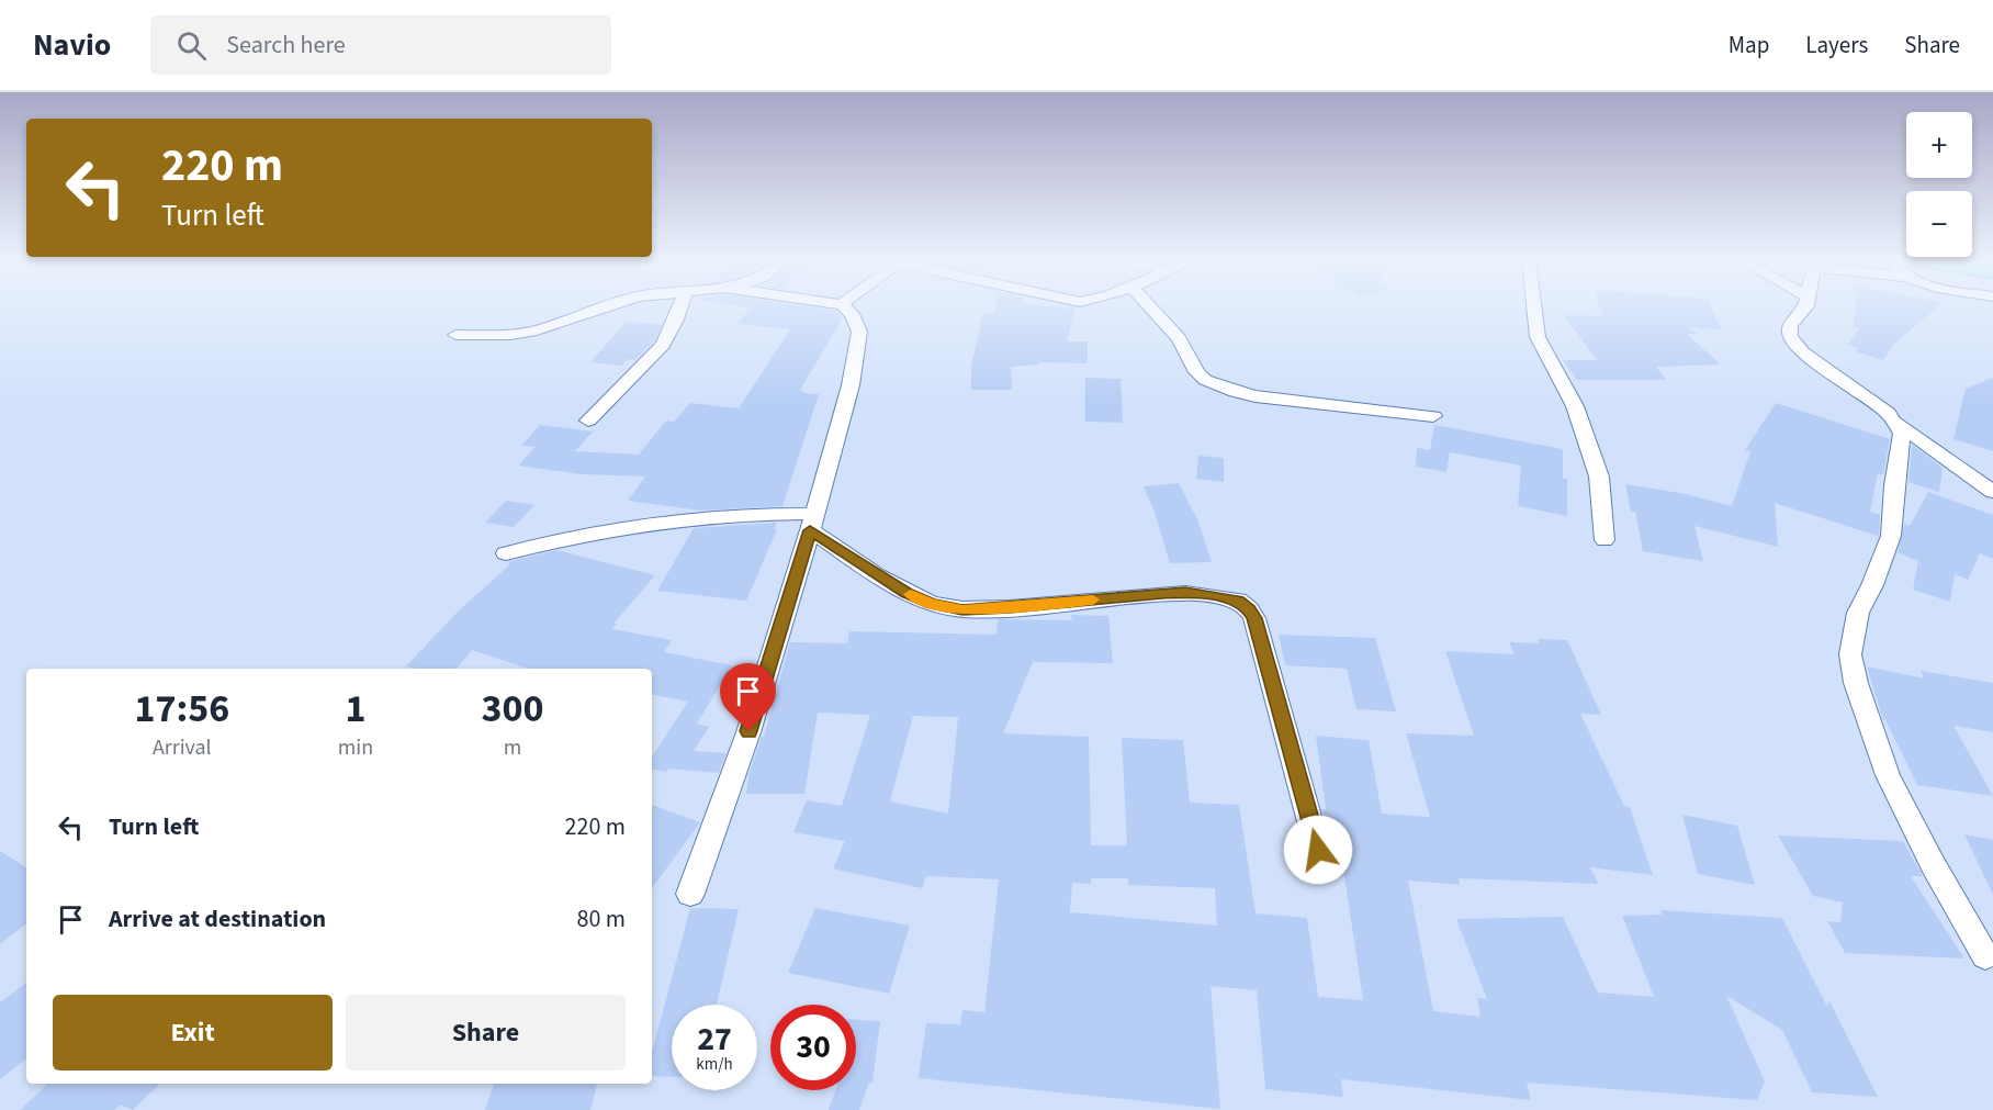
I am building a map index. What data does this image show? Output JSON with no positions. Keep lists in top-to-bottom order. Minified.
{"page":{"header":"Navio","search":"Search here","nav":["Map","Layers","Share"],"map_buttons":["+","−"],"turn":["220 m","Turn left"],"eta":["17:56","Arrival","1","min","300","m"],"list":[{"name":"Turn left","value":"220 m"},{"name":"Arrive at destination","value":"80 m"}],"buttons":["Exit","Share"],"speed":"27 km/h","limit":"30"}}
